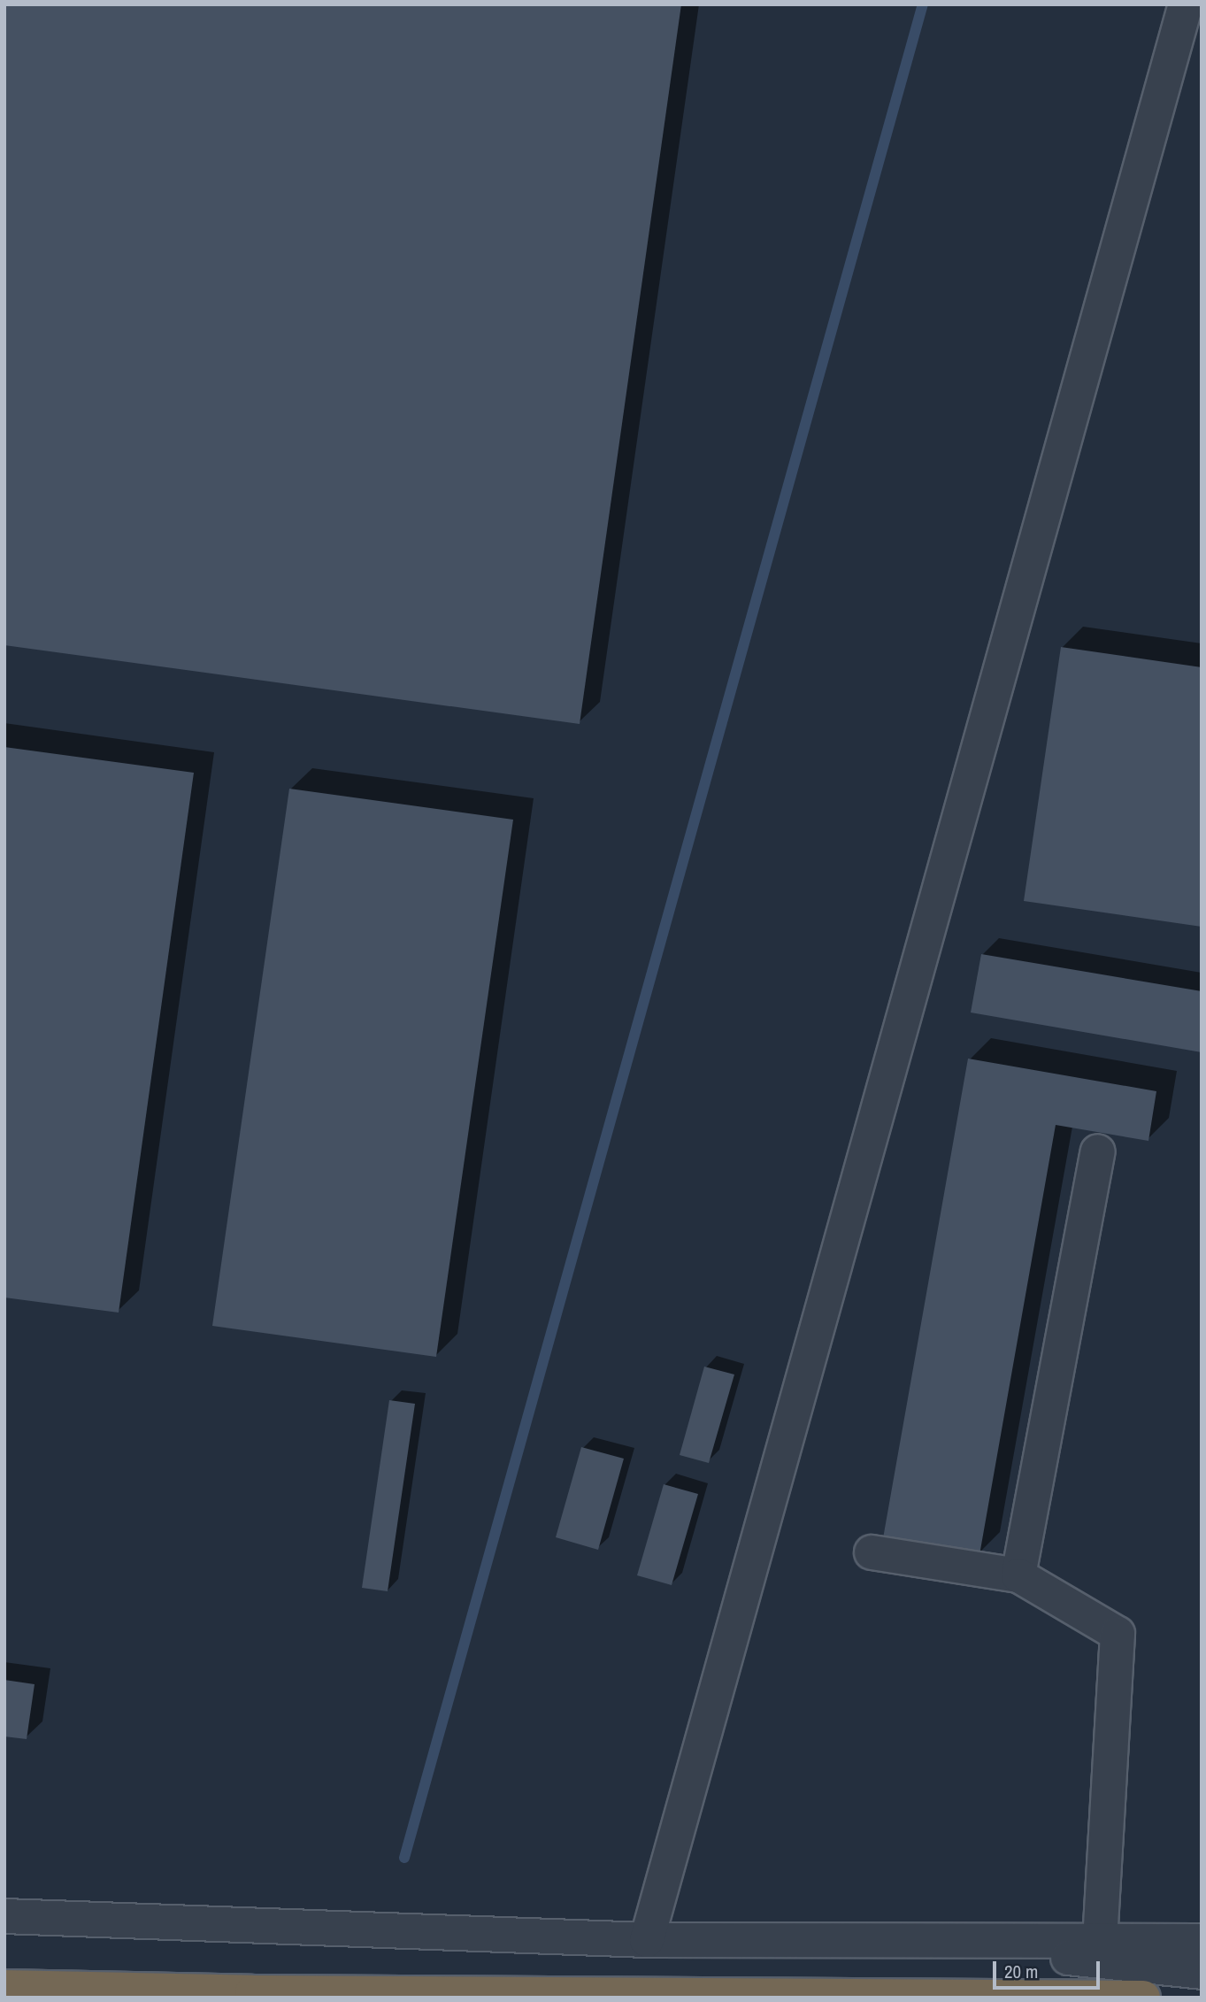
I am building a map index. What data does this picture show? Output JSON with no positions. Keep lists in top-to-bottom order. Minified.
{"scale_bar":"20 m"}
